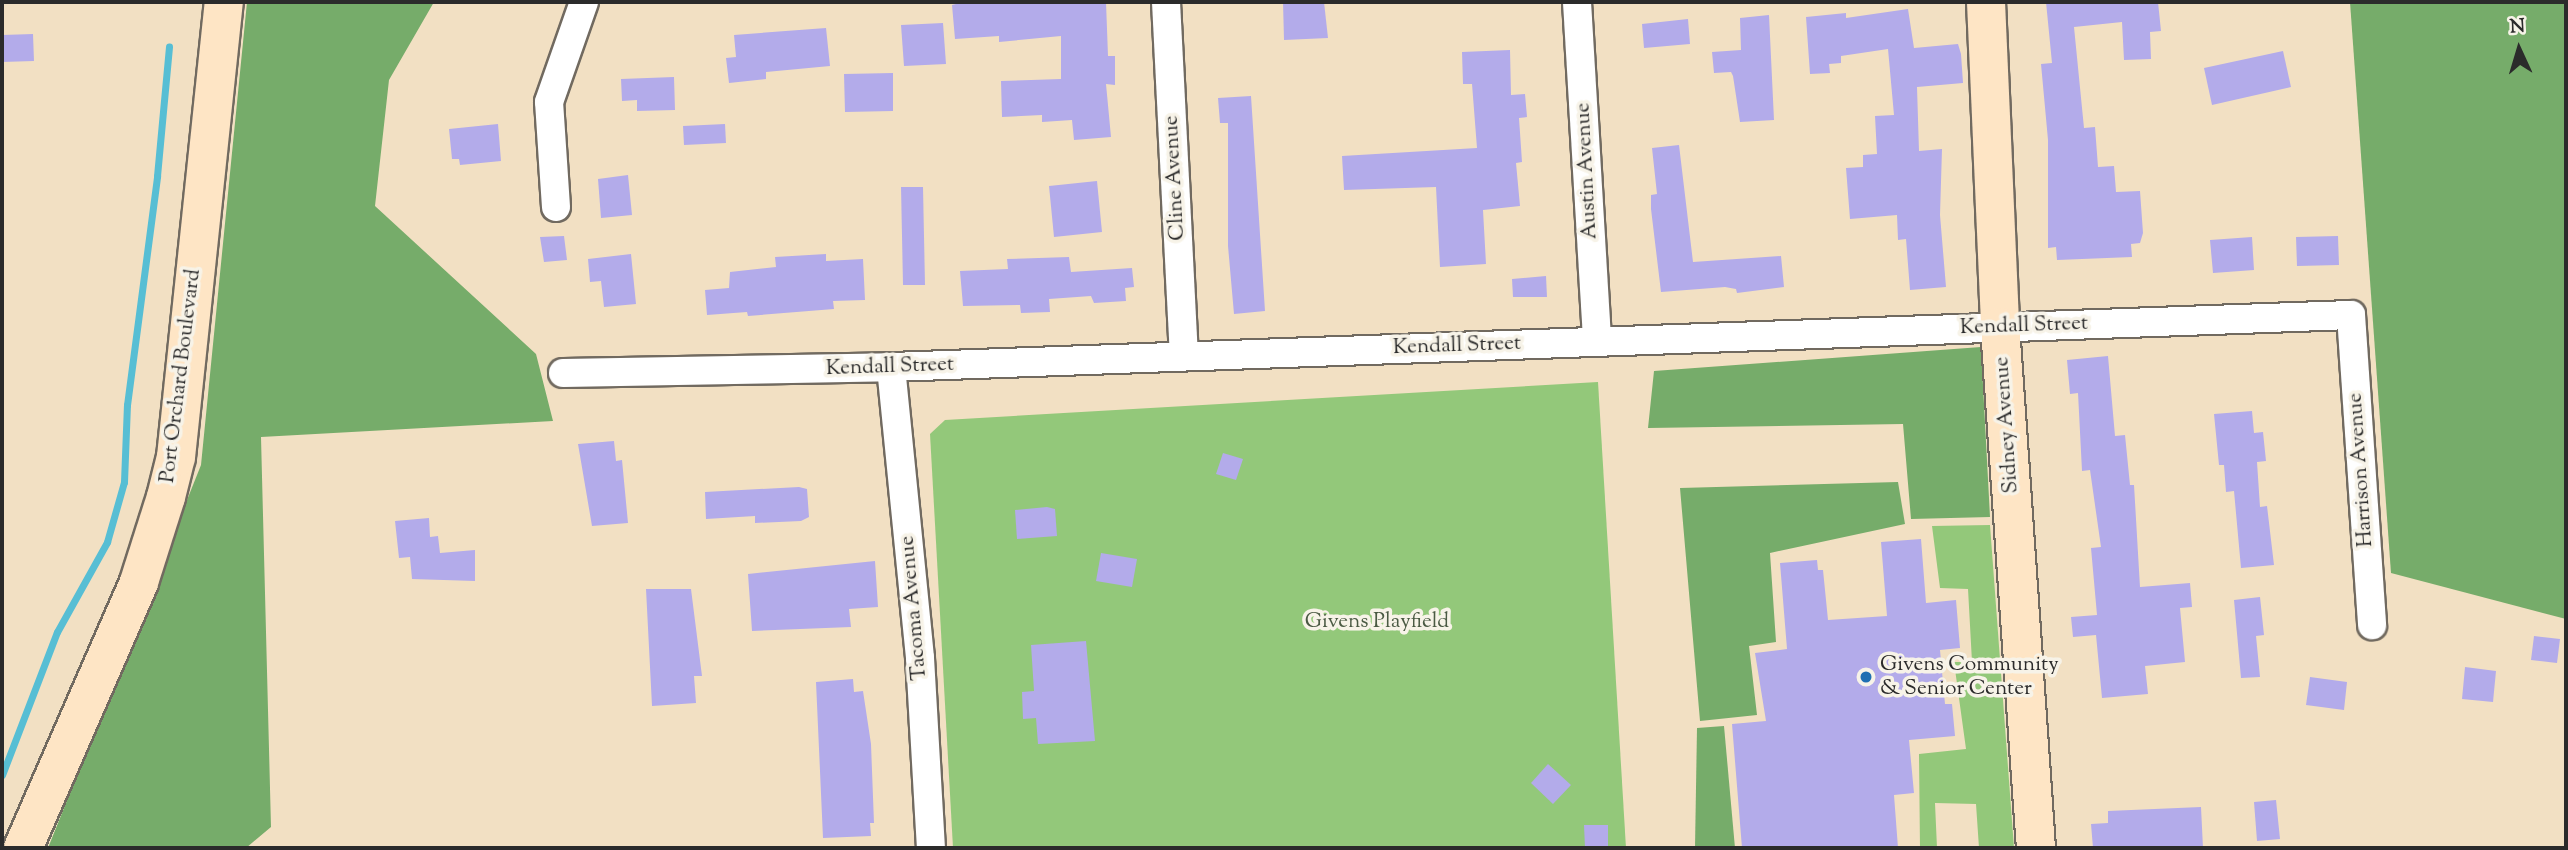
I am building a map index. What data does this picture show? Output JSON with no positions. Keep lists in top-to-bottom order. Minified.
{"streets":{"main road":["Port Orchard Boulevard","Sidney Avenue"],"street":["Austin Avenue","Cline Avenue","Kendall Street","Harrison Avenue","Tacoma Avenue"]},"crossings":[["Austin Avenue","Kendall Street"],["Cline Avenue","Kendall Street"],["Kendall Street","Sidney Avenue"],["Kendall Street","Harrison Avenue"],["Kendall Street","Tacoma Avenue"]],"parks":["Givens Playfield"],"places":["Givens Community & Senior Center"],"north":"top"}
